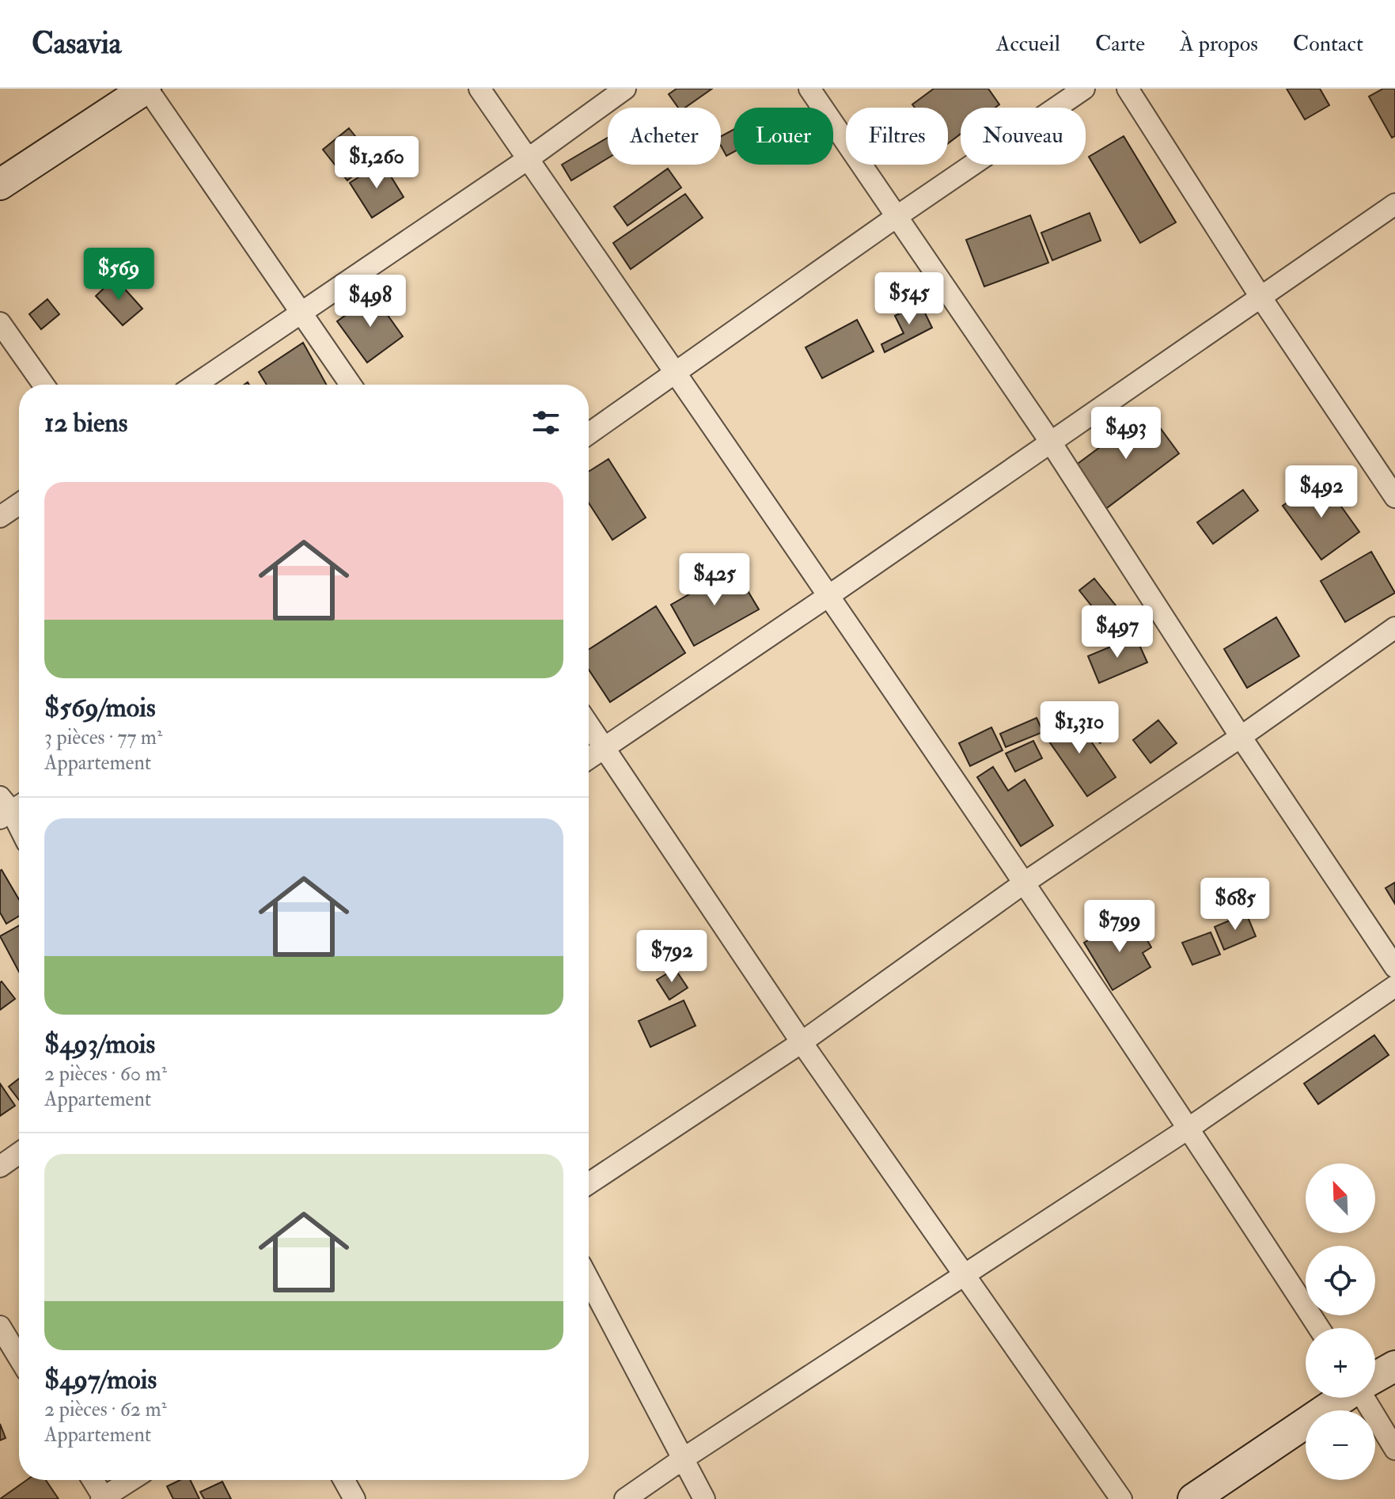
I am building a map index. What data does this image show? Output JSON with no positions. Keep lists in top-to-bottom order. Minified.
{"north":"top left","page":{"header":"Casavia","nav":["Accueil","Carte","À propos","Contact"],"chip":["Acheter","Louer","Filtres","Nouveau"],"price":["$1,260","$569","$545","$498","$493","$492","$425","$497","$1,310","$685","$799","$792"],"heading":"12 biens","list":[{"name":"$569/mois","note":"3 pièces · 77 m² · Appartement"},{"name":"$493/mois","note":"2 pièces · 60 m² · Appartement"},{"name":"$497/mois","note":"2 pièces · 62 m² · Appartement"}],"map_buttons":["+","−"]}}
